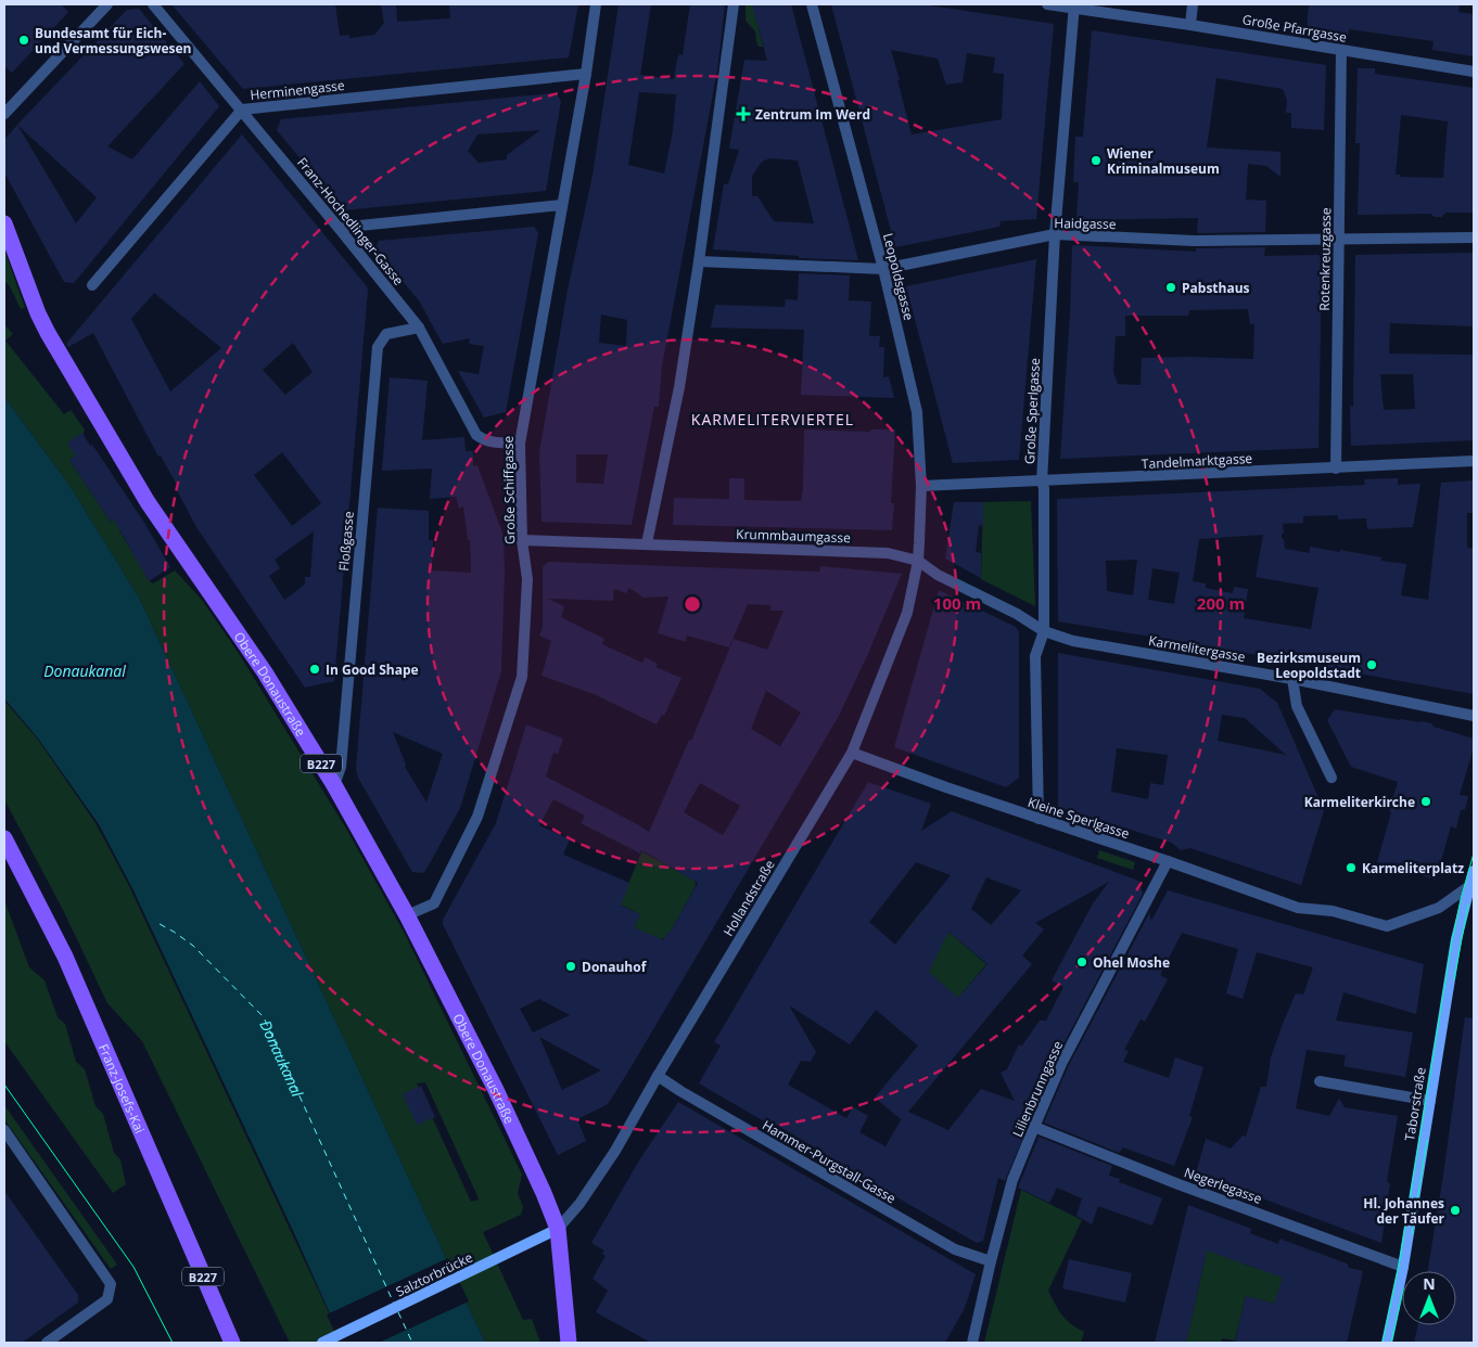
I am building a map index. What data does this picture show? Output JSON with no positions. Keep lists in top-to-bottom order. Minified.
{"streets":{"main road":["Obere Donaustraße","B227","Franz-Josefs-Kai","Taborstraße","Salztorbrücke"],"street":["Große Pfarrgasse","Herminengasse","Franz-Hochedlinger-Gasse","Haidgasse","Rotenkreuzgasse","Leopoldsgasse","Große Sperlgasse","Tandelmarktgasse","Große Schiffgasse","Krummbaumgasse","Floßgasse","Karmelitergasse","Kleine Sperlgasse","Hollandstraße","Lilienbrunngasse","Hammer-Purgstall-Gasse","Negerlegasse"]},"crossings":[["Große Pfarrgasse","Rotenkreuzgasse"],["Große Pfarrgasse","Große Sperlgasse"],["Herminengasse","Franz-Hochedlinger-Gasse"],["Herminengasse","Große Schiffgasse"],["Franz-Hochedlinger-Gasse","Große Schiffgasse"],["Franz-Hochedlinger-Gasse","Floßgasse"],["Haidgasse","Rotenkreuzgasse"],["Haidgasse","Leopoldsgasse"],["Haidgasse","Große Sperlgasse"],["Rotenkreuzgasse","Tandelmarktgasse"],["Leopoldsgasse","Tandelmarktgasse"],["Leopoldsgasse","Krummbaumgasse"],["Leopoldsgasse","Hollandstraße"],["Große Sperlgasse","Tandelmarktgasse"],["Große Sperlgasse","Krummbaumgasse"],["Große Sperlgasse","Karmelitergasse"],["Große Sperlgasse","Kleine Sperlgasse"],["Große Schiffgasse","Krummbaumgasse"],["Große Schiffgasse","Obere Donaustraße"],["Krummbaumgasse","Karmelitergasse"],["Krummbaumgasse","Hollandstraße"],["Floßgasse","Obere Donaustraße"],["Obere Donaustraße","Hollandstraße"],["Obere Donaustraße","Salztorbrücke"],["Kleine Sperlgasse","Hollandstraße"],["Kleine Sperlgasse","Lilienbrunngasse"],["Kleine Sperlgasse","Taborstraße"],["Hollandstraße","Hammer-Purgstall-Gasse"],["Hollandstraße","Salztorbrücke"],["Lilienbrunngasse","Hammer-Purgstall-Gasse"],["Lilienbrunngasse","Negerlegasse"],["Taborstraße","Negerlegasse"]],"districts":["KARMELITERVIERTEL"],"water":["Donaukanal"],"places":{"other":["Bundesamt für Eich- und Vermessungswesen","Wiener Kriminalmuseum","Pabsthaus","Bezirksmuseum Leopoldstadt","In Good Shape","Karmeliterkirche","Karmeliterplatz","Ohel Moshe","Donauhof","Hl. Johannes der Täufer"],"health":["Zentrum Im Werd"]},"north":"top","rings":["100 m","200 m"]}
